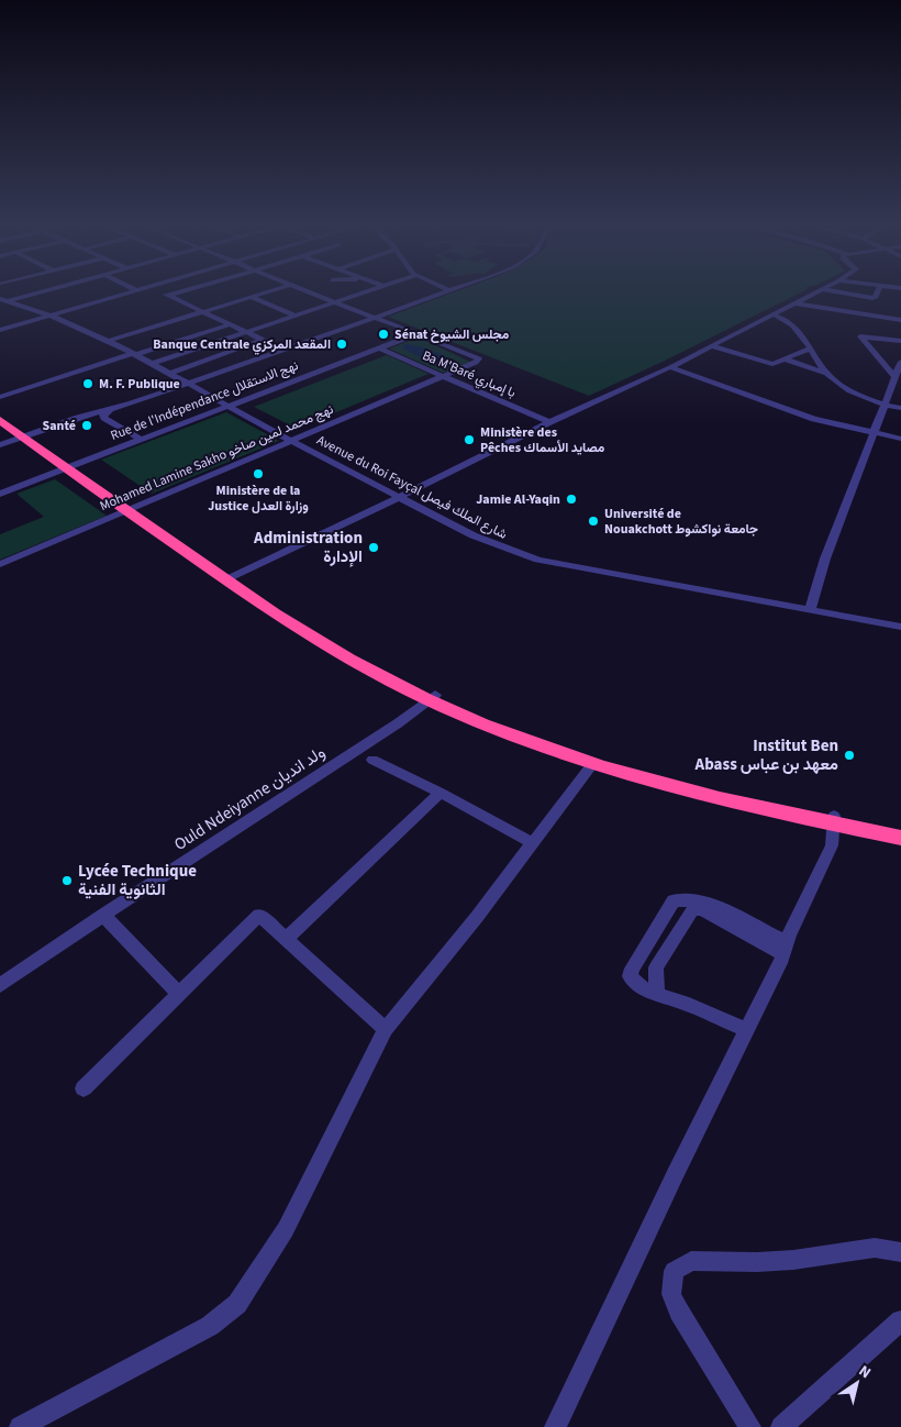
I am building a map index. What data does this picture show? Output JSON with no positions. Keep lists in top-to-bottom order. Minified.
{"streets":{"street":["Ba M'Baré با إمباري","Rue de l'Indépendance نهج الاستقلال","Mohamed Lamine Sakho نهج محمد لمين صاخو","Avenue du Roi Fayçal شارع الملك فيصل","Ould Ndeiyanne ولد انديان"]},"crossings":[["Ba M'Baré با إمباري","Rue de l'Indépendance نهج الاستقلال"],["Ba M'Baré با إمباري","Mohamed Lamine Sakho نهج محمد لمين صاخو"],["Rue de l'Indépendance نهج الاستقلال","Mohamed Lamine Sakho نهج محمد لمين صاخو"],["Rue de l'Indépendance نهج الاستقلال","Avenue du Roi Fayçal شارع الملك فيصل"],["Mohamed Lamine Sakho نهج محمد لمين صاخو","Avenue du Roi Fayçal شارع الملك فيصل"]],"places":["Sénat مجلس الشيوخ","Banque Centrale المقعد المركزي","M. F. Publique","Santé","Ministère des Pêches مصايد الأسماك","Ministère de la Justice وزارة العدل","Jamie Al-Yaqin","Université de Nouakchott جامعة نواكشوط","Administration الإدارة","Institut Ben Abass معهد بن عباس","Lycée Technique الثانوية الفنية"],"north":"top right"}
